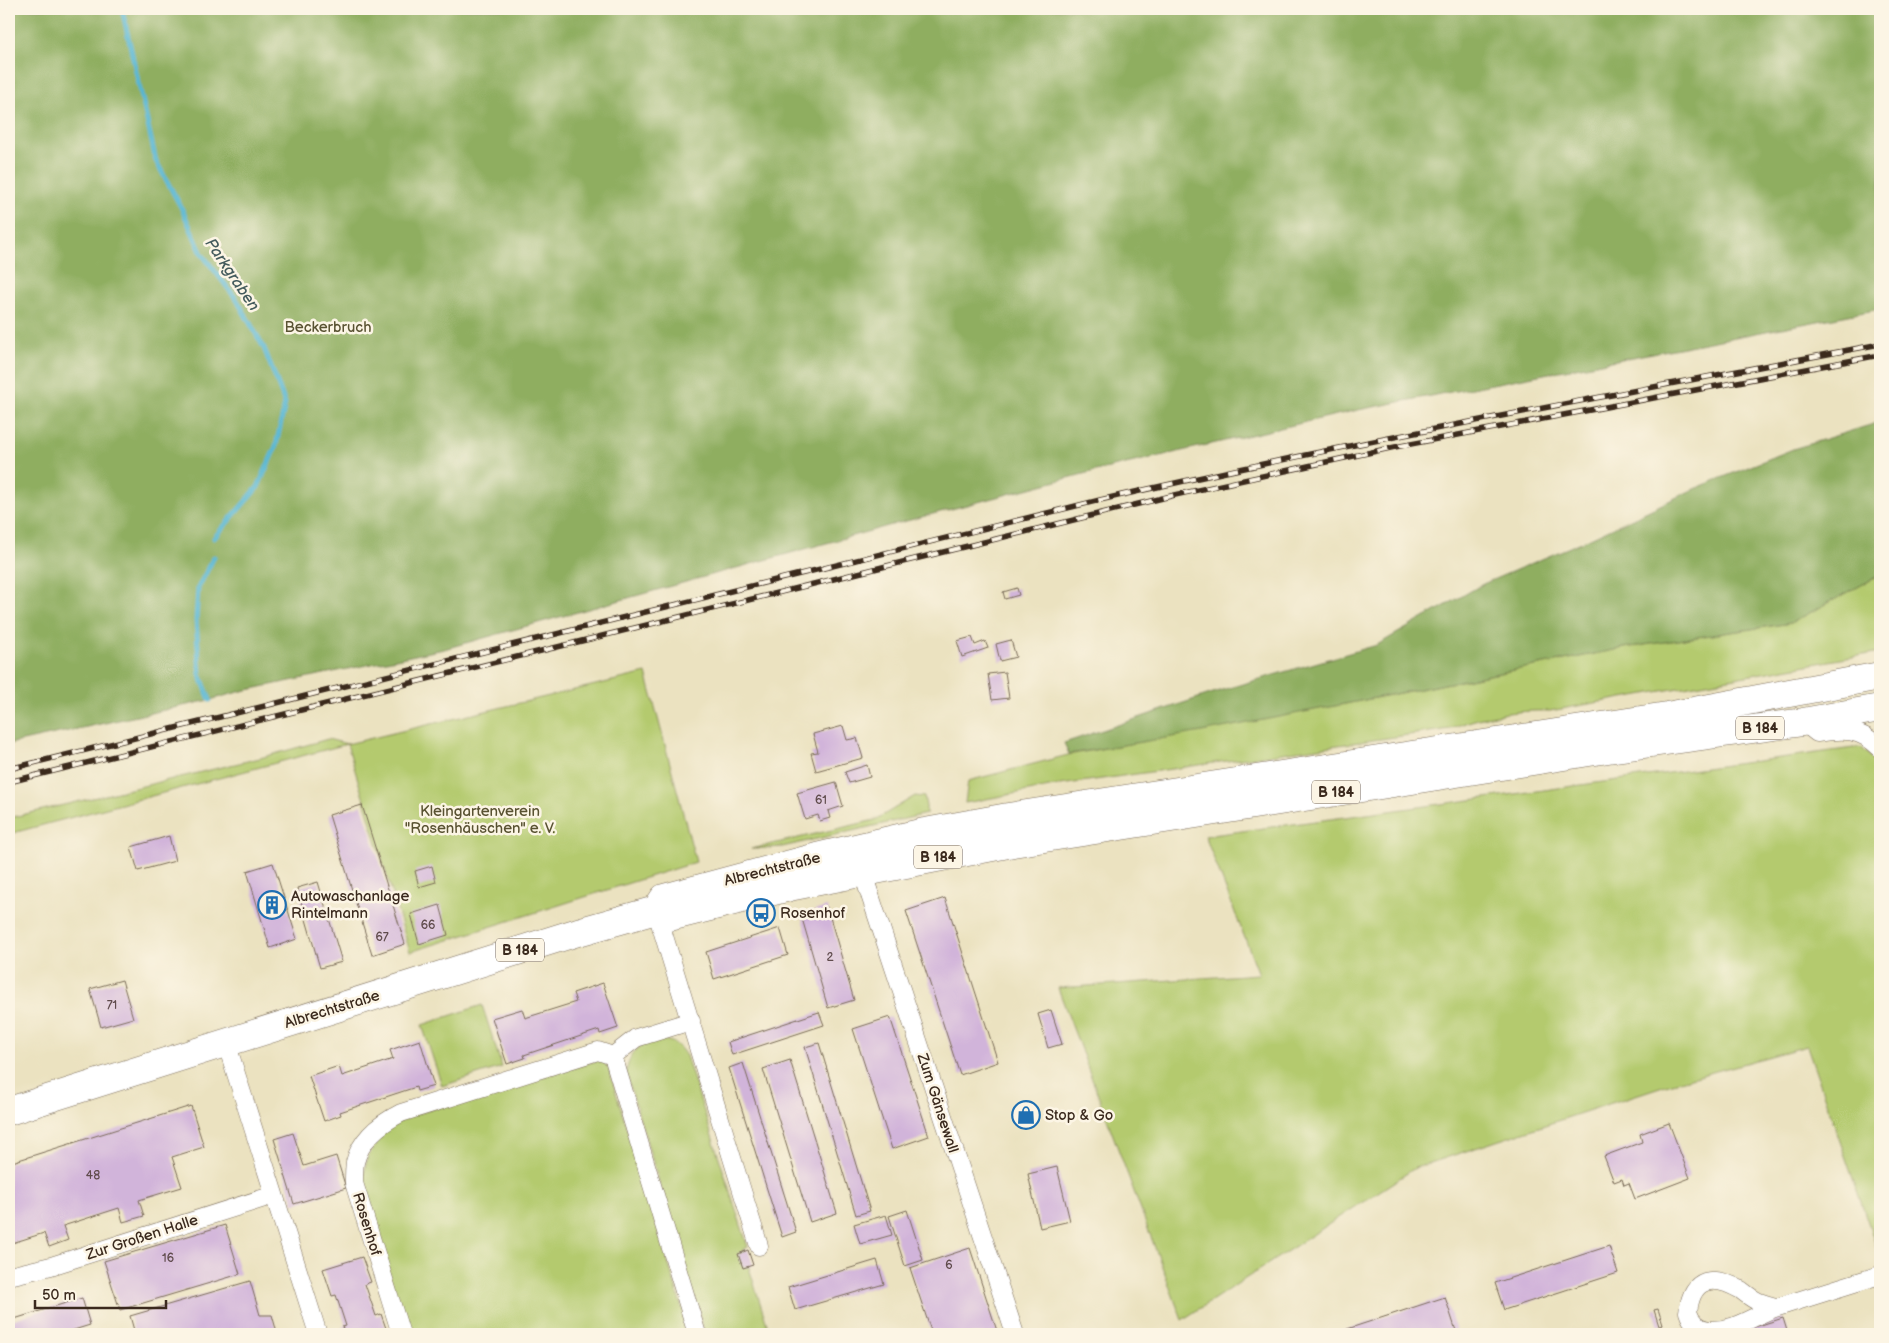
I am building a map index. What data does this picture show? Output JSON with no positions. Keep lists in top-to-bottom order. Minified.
{"streets":{"main road":["B 184","Albrechtstraße"],"street":["Zum Gänsewall","Rosenhof","Zur Großen Halle"]},"crossings":[["B 184","Albrechtstraße"],["B 184","Zum Gänsewall"],["Albrechtstraße","Zum Gänsewall"]],"water":["Parkgraben"],"parks":["Beckerbruch","Kleingartenverein \"Rosenhäuschen\" e. V."],"places":{"building":["Autowaschanlage Rintelmann"],"bus stop":["Rosenhof"],"shop":["Stop & Go"]},"house_numbers":["61","66","67","2","71","48","16","6"],"scale_bar":"50 m"}
